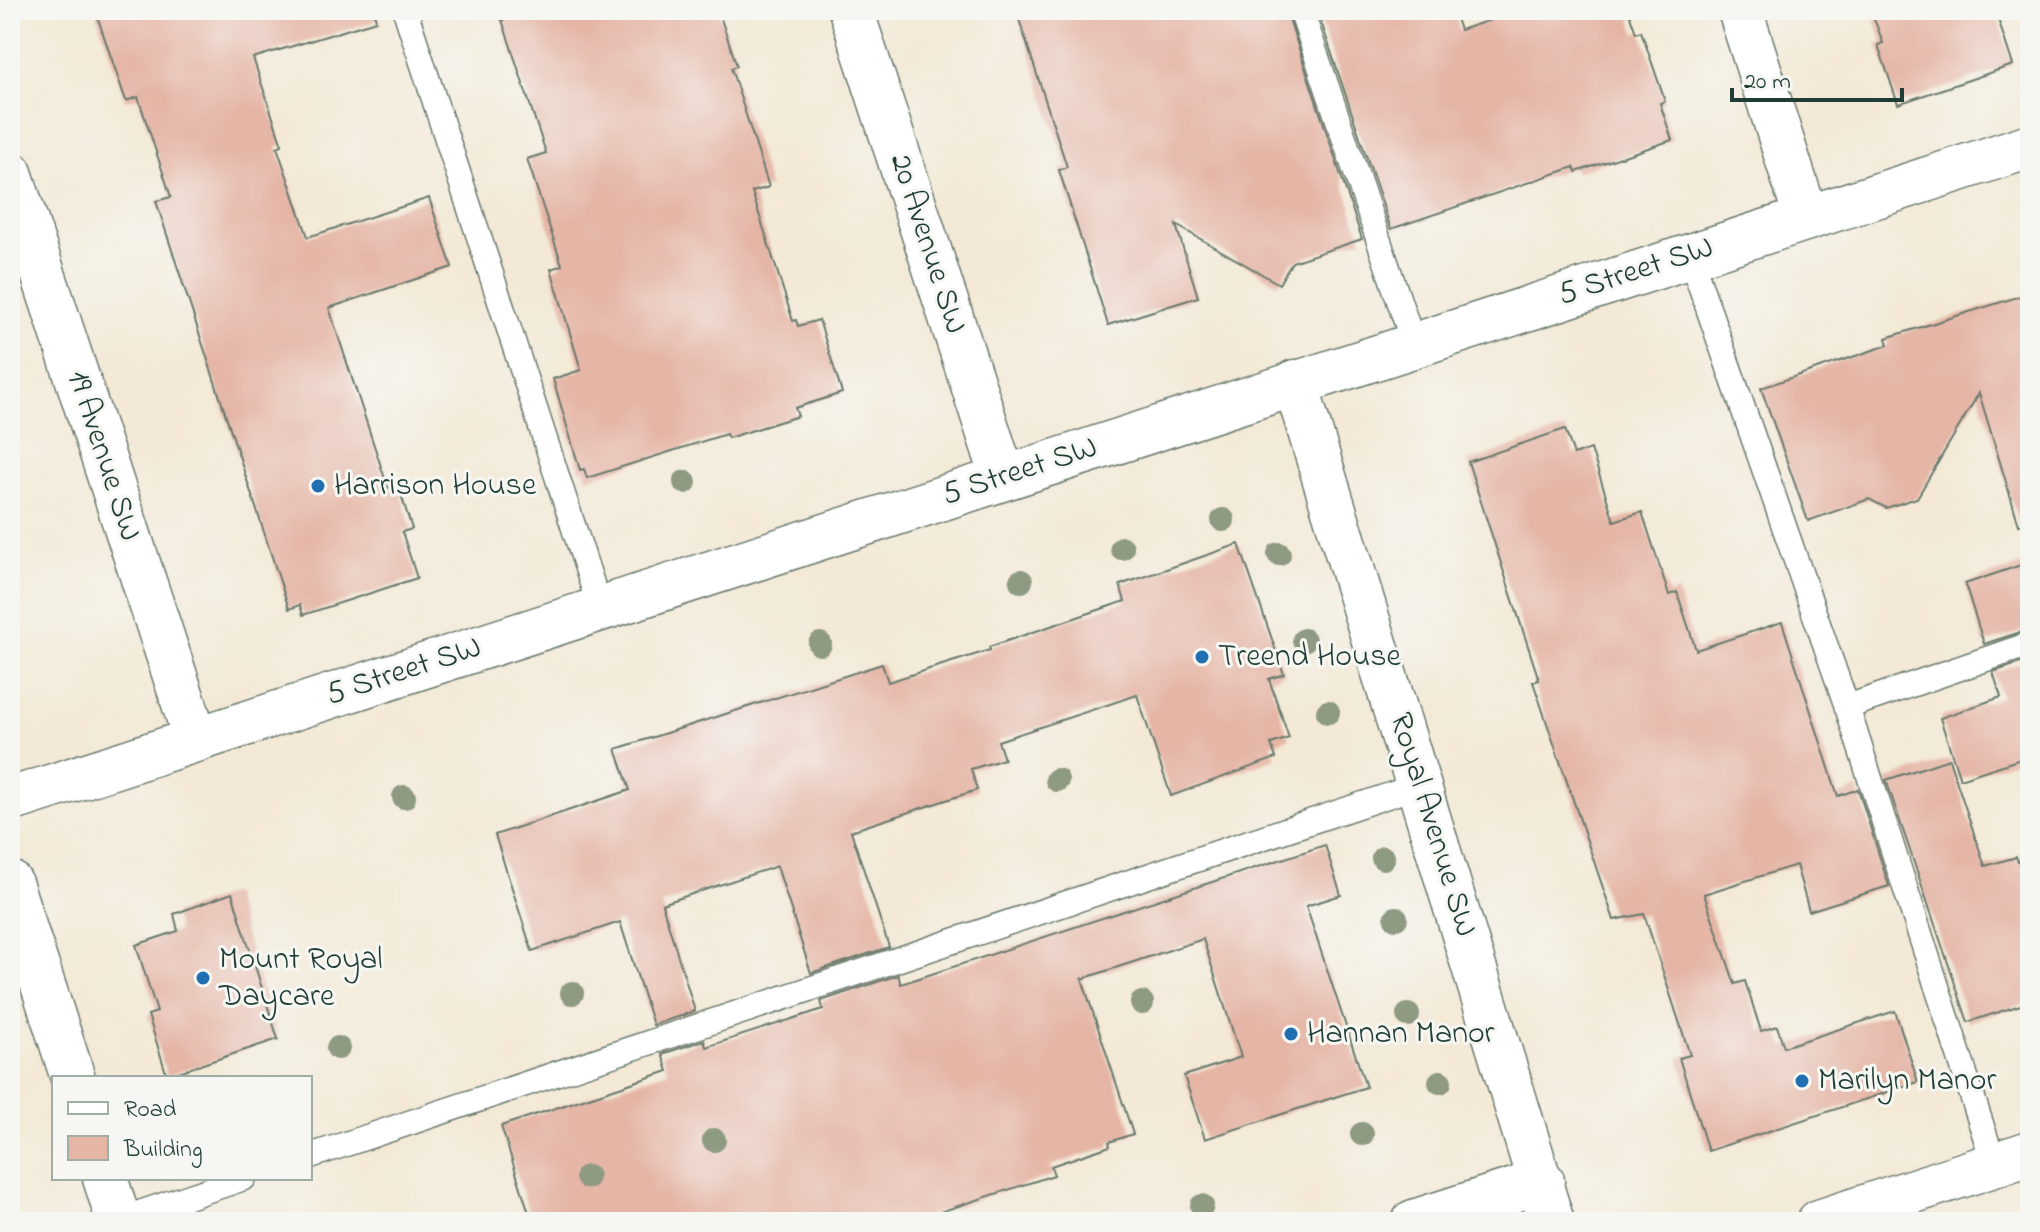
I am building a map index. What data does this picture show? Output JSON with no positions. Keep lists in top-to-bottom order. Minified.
{"streets":{"street":["20 Avenue SW","5 Street SW","19 Avenue SW","Royal Avenue SW"]},"crossings":[["20 Avenue SW","5 Street SW"],["5 Street SW","19 Avenue SW"],["5 Street SW","Royal Avenue SW"]],"places":["Harrison House","Treend House","Mount Royal Daycare","Hannan Manor","Marilyn Manor"],"legend":["Road","Building"],"scale_bar":"20 m"}
